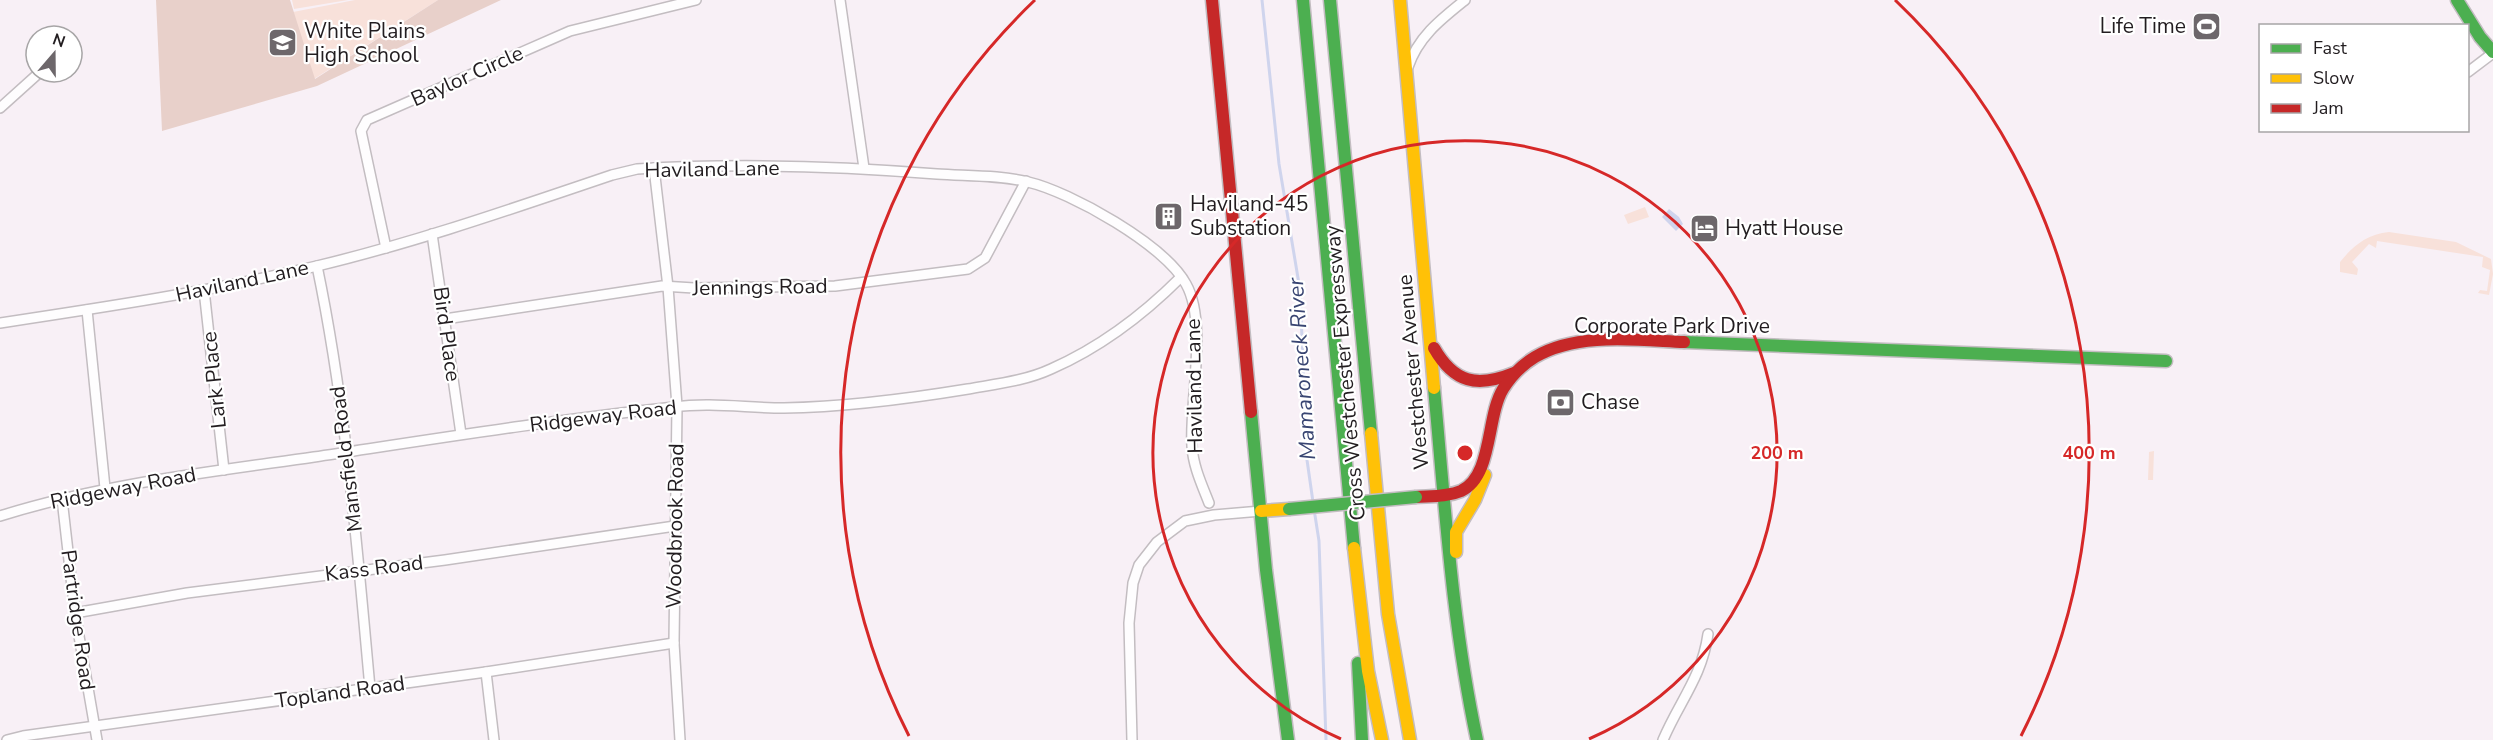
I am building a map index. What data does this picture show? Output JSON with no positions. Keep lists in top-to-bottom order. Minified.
{"streets":{"main road":["Corporate Park Drive","Westchester Avenue","Cross Westchester Expressway"],"street":["Baylor Circle","Haviland Lane","Jennings Road","Bird Place","Lark Place","Ridgeway Road","Mansfield Road","Woodbrook Road","Kass Road","Partridge Road","Topland Road"]},"crossings":[["Baylor Circle","Haviland Lane"],["Haviland Lane","Jennings Road"],["Haviland Lane","Bird Place"],["Haviland Lane","Lark Place"],["Haviland Lane","Ridgeway Road"],["Haviland Lane","Mansfield Road"],["Haviland Lane","Woodbrook Road"],["Jennings Road","Bird Place"],["Jennings Road","Woodbrook Road"],["Corporate Park Drive","Westchester Avenue"],["Bird Place","Ridgeway Road"],["Lark Place","Ridgeway Road"],["Ridgeway Road","Mansfield Road"],["Ridgeway Road","Woodbrook Road"],["Ridgeway Road","Partridge Road"],["Mansfield Road","Kass Road"],["Mansfield Road","Topland Road"],["Woodbrook Road","Kass Road"],["Woodbrook Road","Topland Road"],["Kass Road","Partridge Road"],["Partridge Road","Topland Road"]],"water":["Mamaroneck River"],"places":{"sports":["Life Time"],"school or university":["White Plains High School"],"building":["Haviland-45 Substation"],"hotel":["Hyatt House"],"bank":["Chase"]},"legend":["Fast","Slow","Jam"],"north":"top","rings":["200 m","400 m"]}
